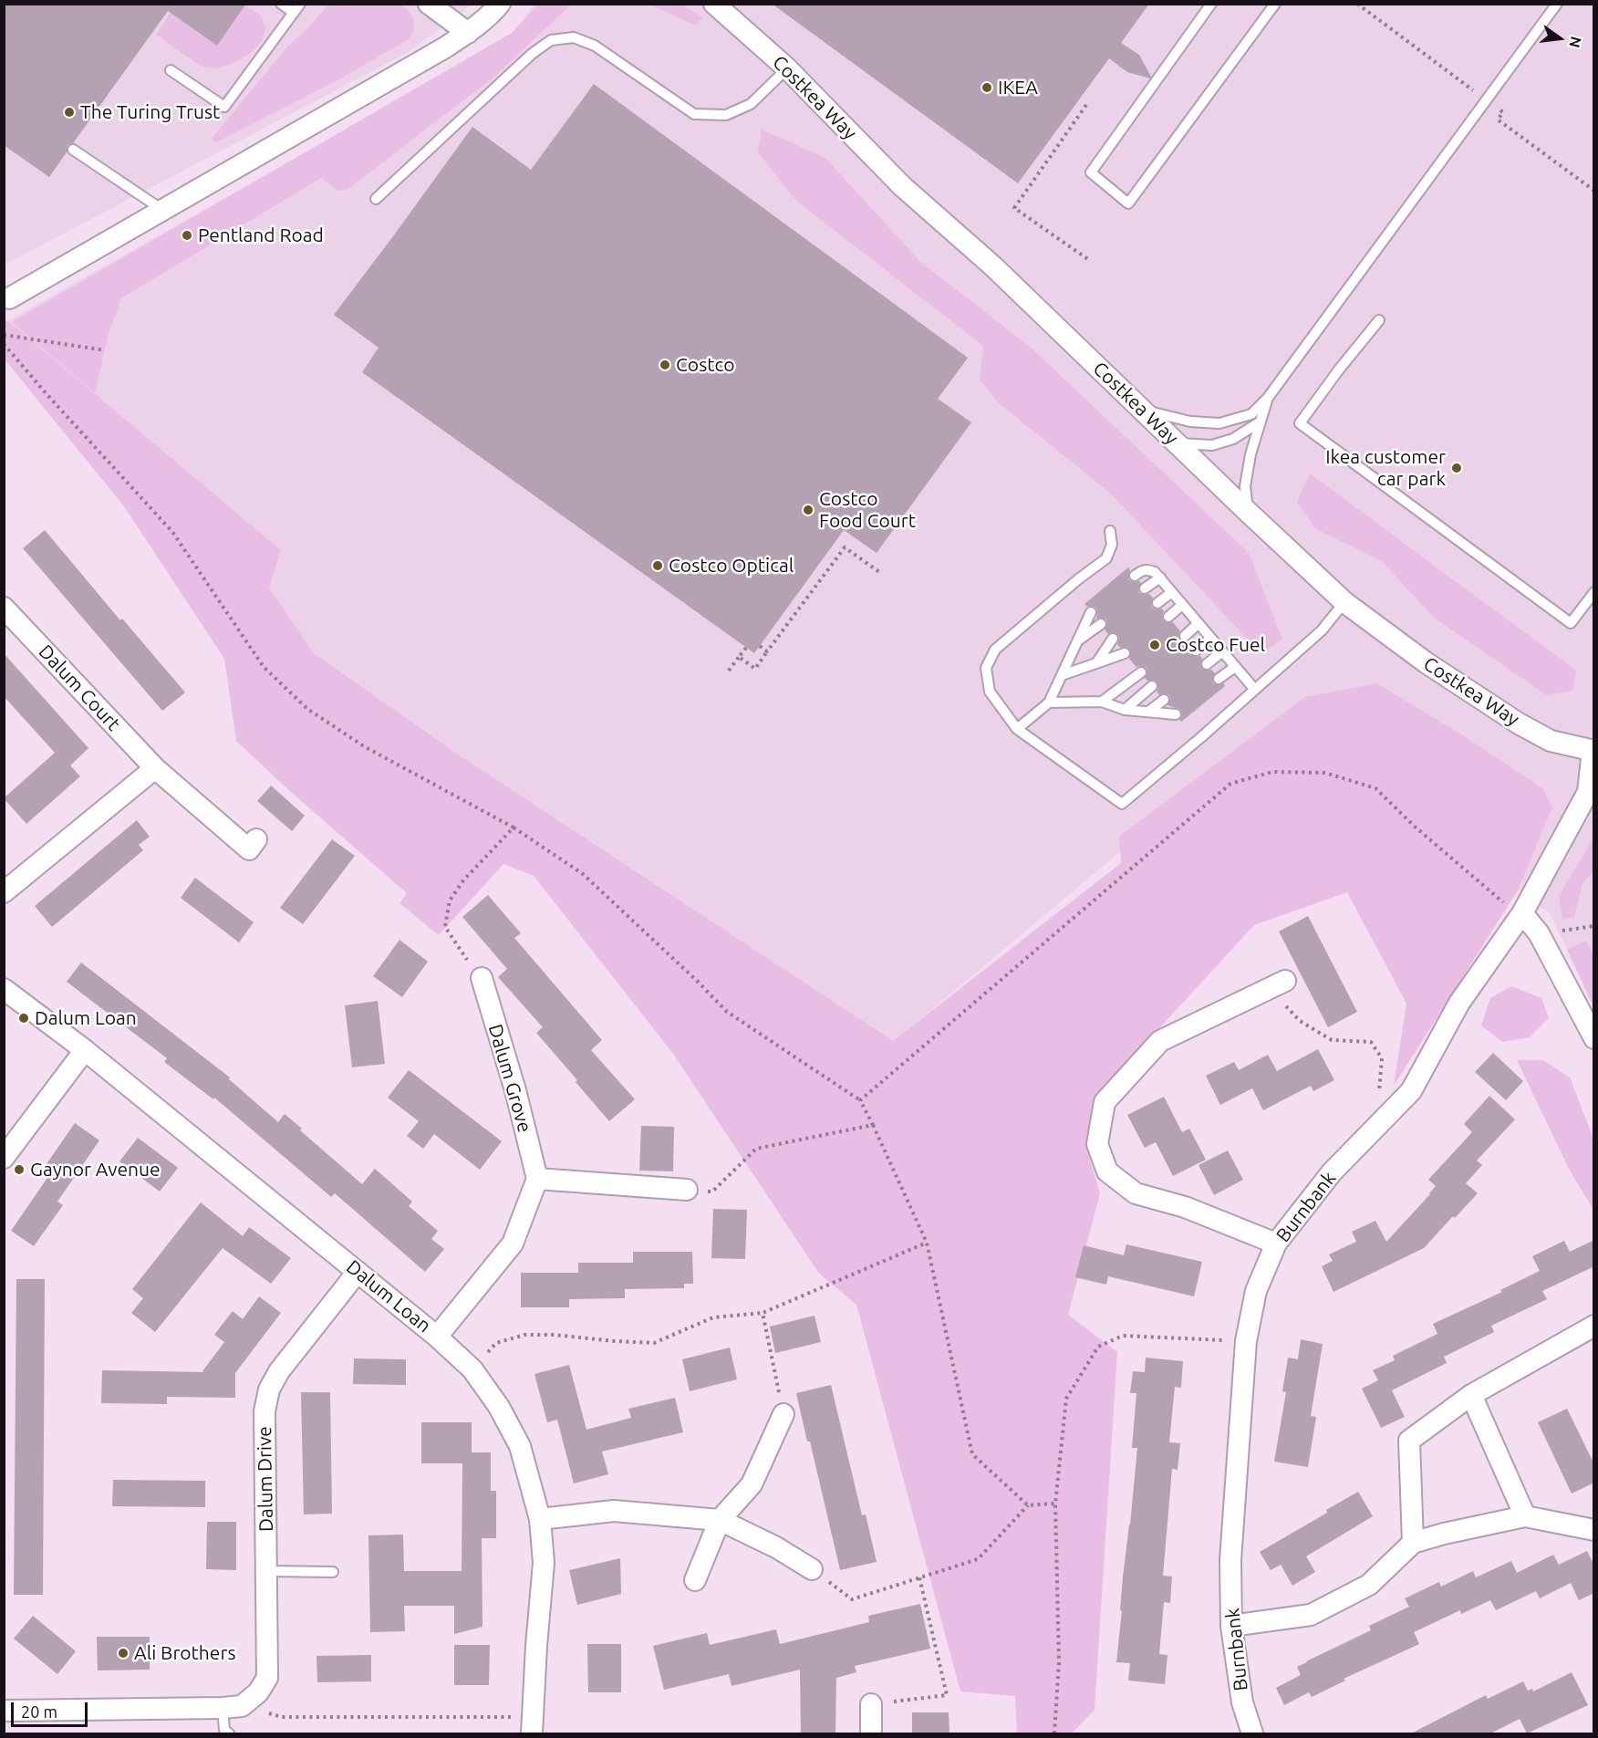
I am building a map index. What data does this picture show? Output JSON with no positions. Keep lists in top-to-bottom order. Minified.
{"streets":{"street":["Costkea Way","Dalum Court","Dalum Grove","Burnbank","Dalum Loan","Dalum Drive"]},"crossings":[["Costkea Way","Burnbank"],["Dalum Loan","Dalum Drive"]],"places":["IKEA","The Turing Trust","Pentland Road","Costco","Ikea customer car park","Costco Food Court","Costco Optical","Costco Fuel","Dalum Loan","Gaynor Avenue","Ali Brothers"],"scale_bar":"20 m","north":"right"}
